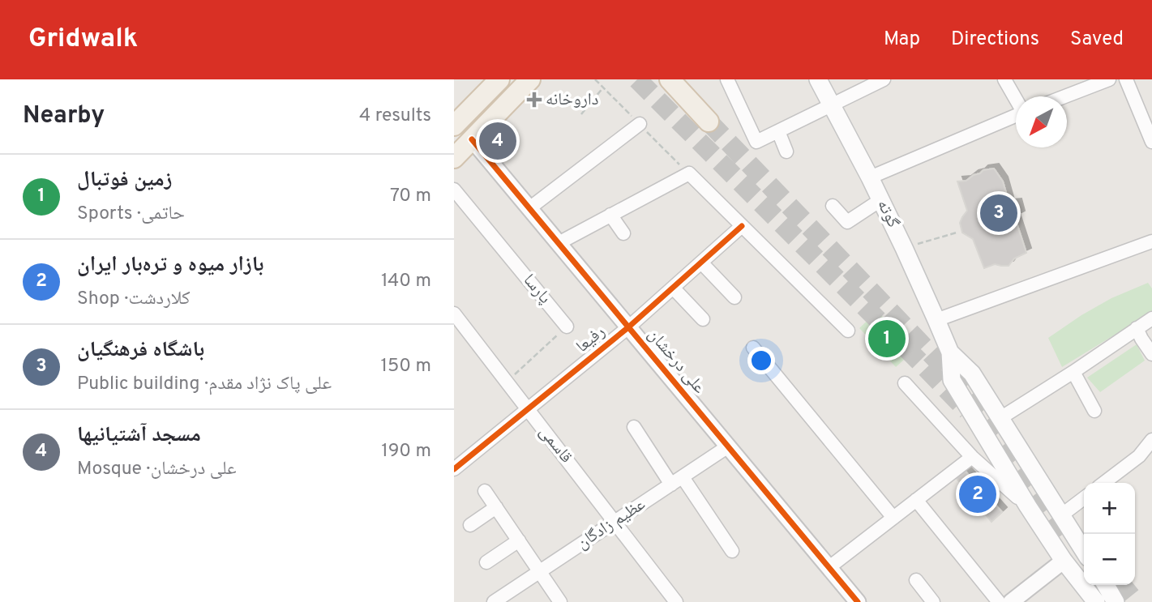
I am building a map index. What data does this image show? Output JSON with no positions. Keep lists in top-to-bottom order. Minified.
{"streets":{"main road":["گوته"],"street":["پارسا","رفیعا","علی درخشان","قاسمی","عظیم زادگان"]},"crossings":[["رفیعا","علی درخشان"],["رفیعا","قاسمی"],["علی درخشان","عظیم زادگان"],["قاسمی","عظیم زادگان"]],"places":{"health":["داروخانه"]},"north":"bottom left","page":{"header":"Gridwalk","nav":["Map","Directions","Saved"],"heading":["Nearby","4 results"],"pins":["4","3","1","2"],"list":[{"mark":"1","name":"زمین فوتبال","note":"Sports · حاتمی","value":"70 m"},{"mark":"2","name":"بازار میوه و تره‌بار ایران","note":"Shop · کلاردشت","value":"140 m"},{"mark":"3","name":"باشگاه فرهنگیان","note":"Public building · علی پاک نژاد مقدم","value":"150 m"},{"mark":"4","name":"مسجد آشتیانیها","note":"Mosque · علی درخشان","value":"190 m"}],"map_buttons":["+","−"]}}
